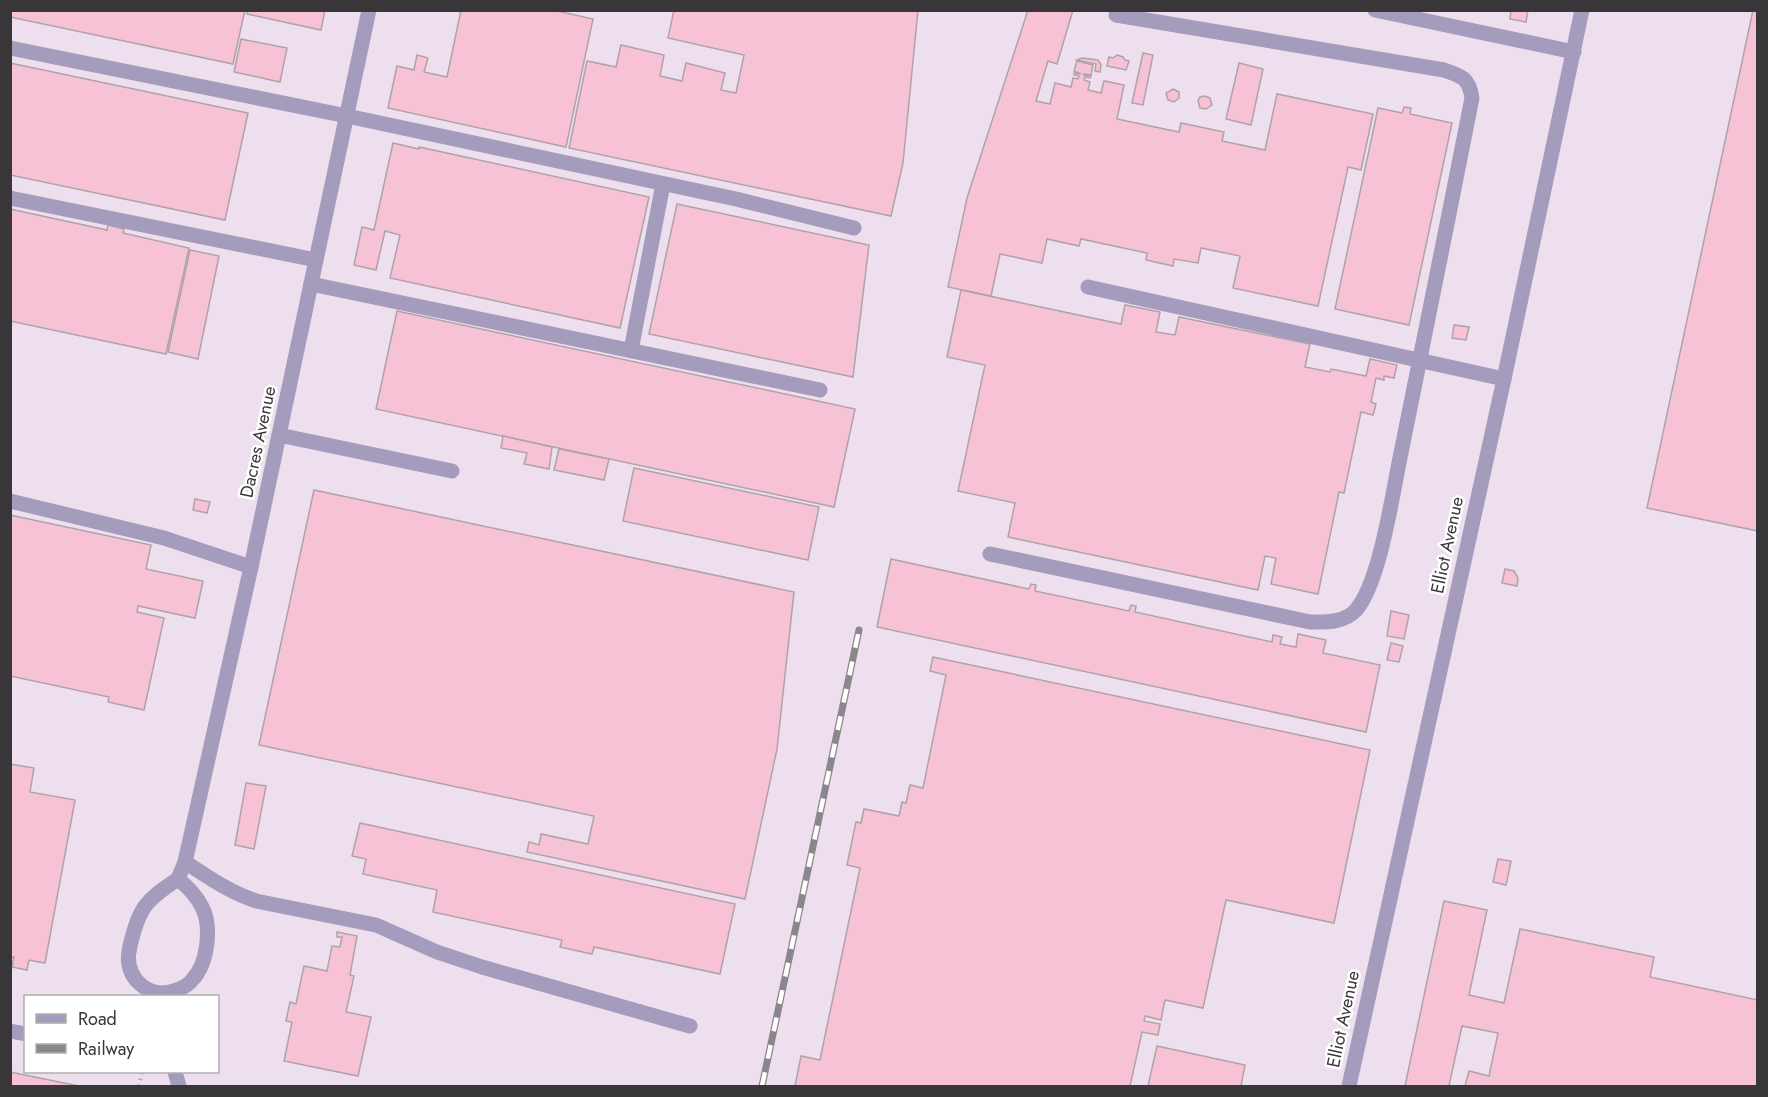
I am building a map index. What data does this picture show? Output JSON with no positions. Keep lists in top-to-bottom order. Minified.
{"streets":{"street":["Dacres Avenue","Elliot Avenue"]},"legend":["Road","Railway"]}
